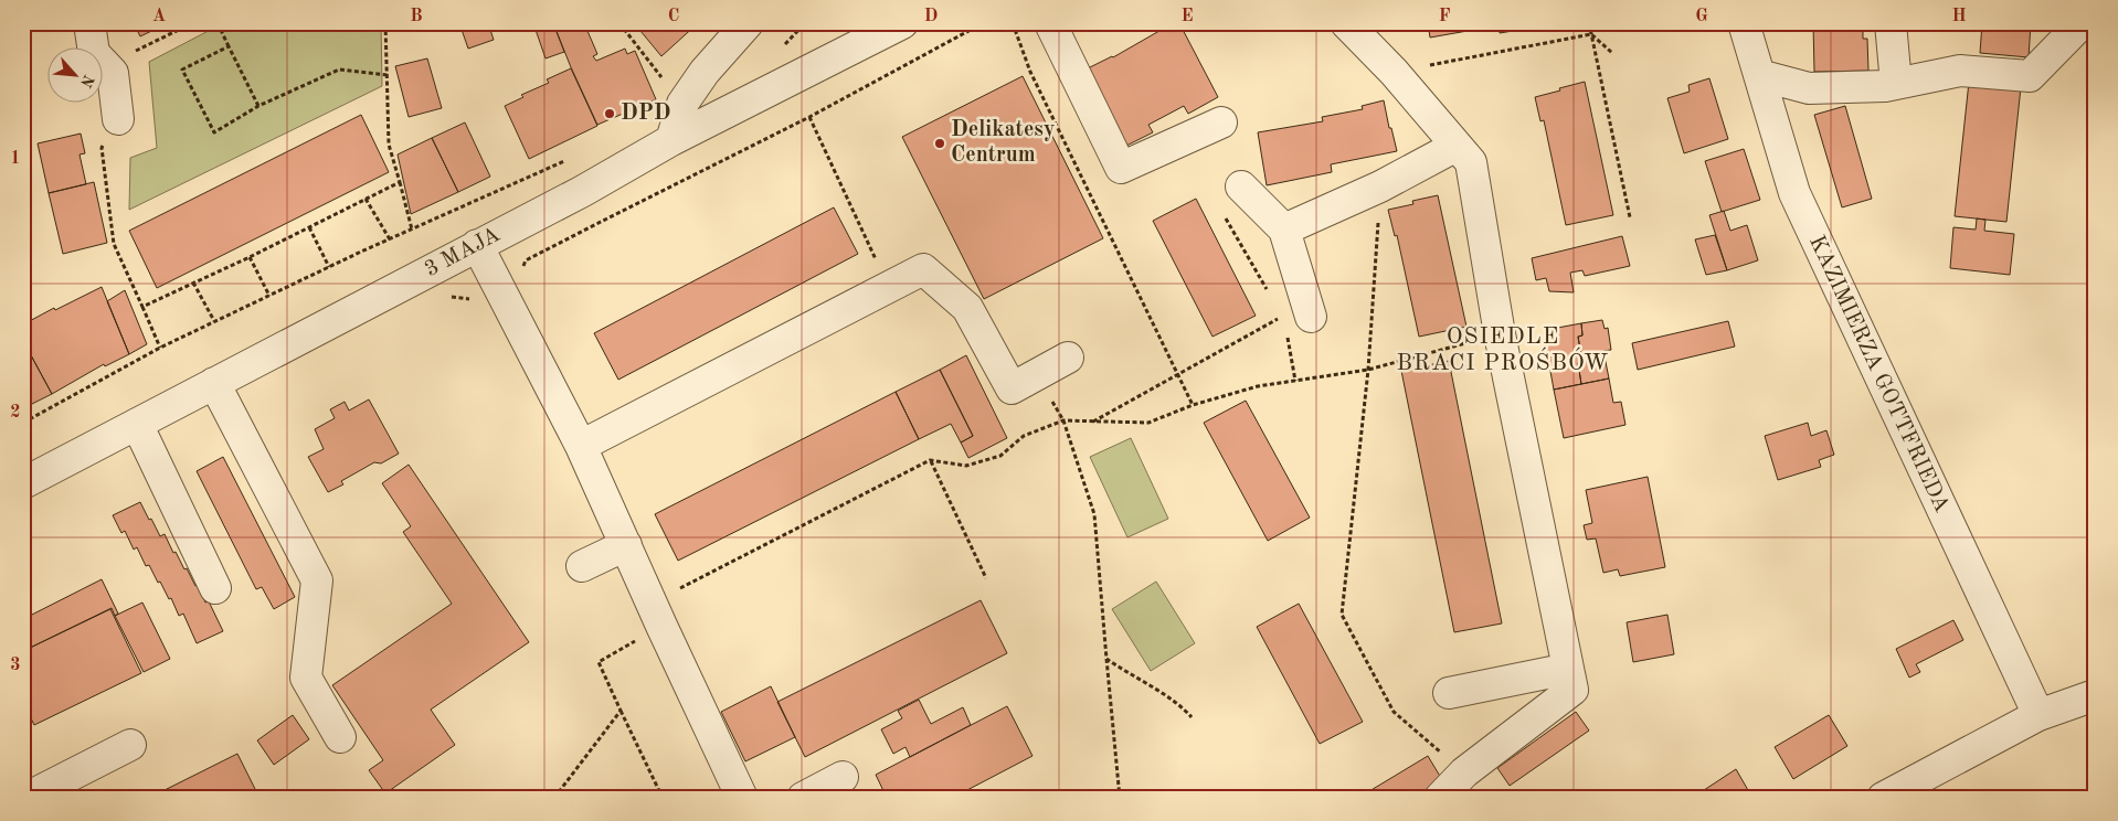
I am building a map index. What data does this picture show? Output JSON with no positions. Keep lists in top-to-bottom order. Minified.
{"streets":{"street":["3 MAJA","KAZIMIERZA GOTTFRIEDA"]},"districts":["OSIEDLE BRACI PROŚBÓW"],"places":["DPD","Delikatesy Centrum"],"north":"bottom right","grid":{"columns":["A","B","C","D","E","F","G","H"],"rows":["1","2","3"]}}
